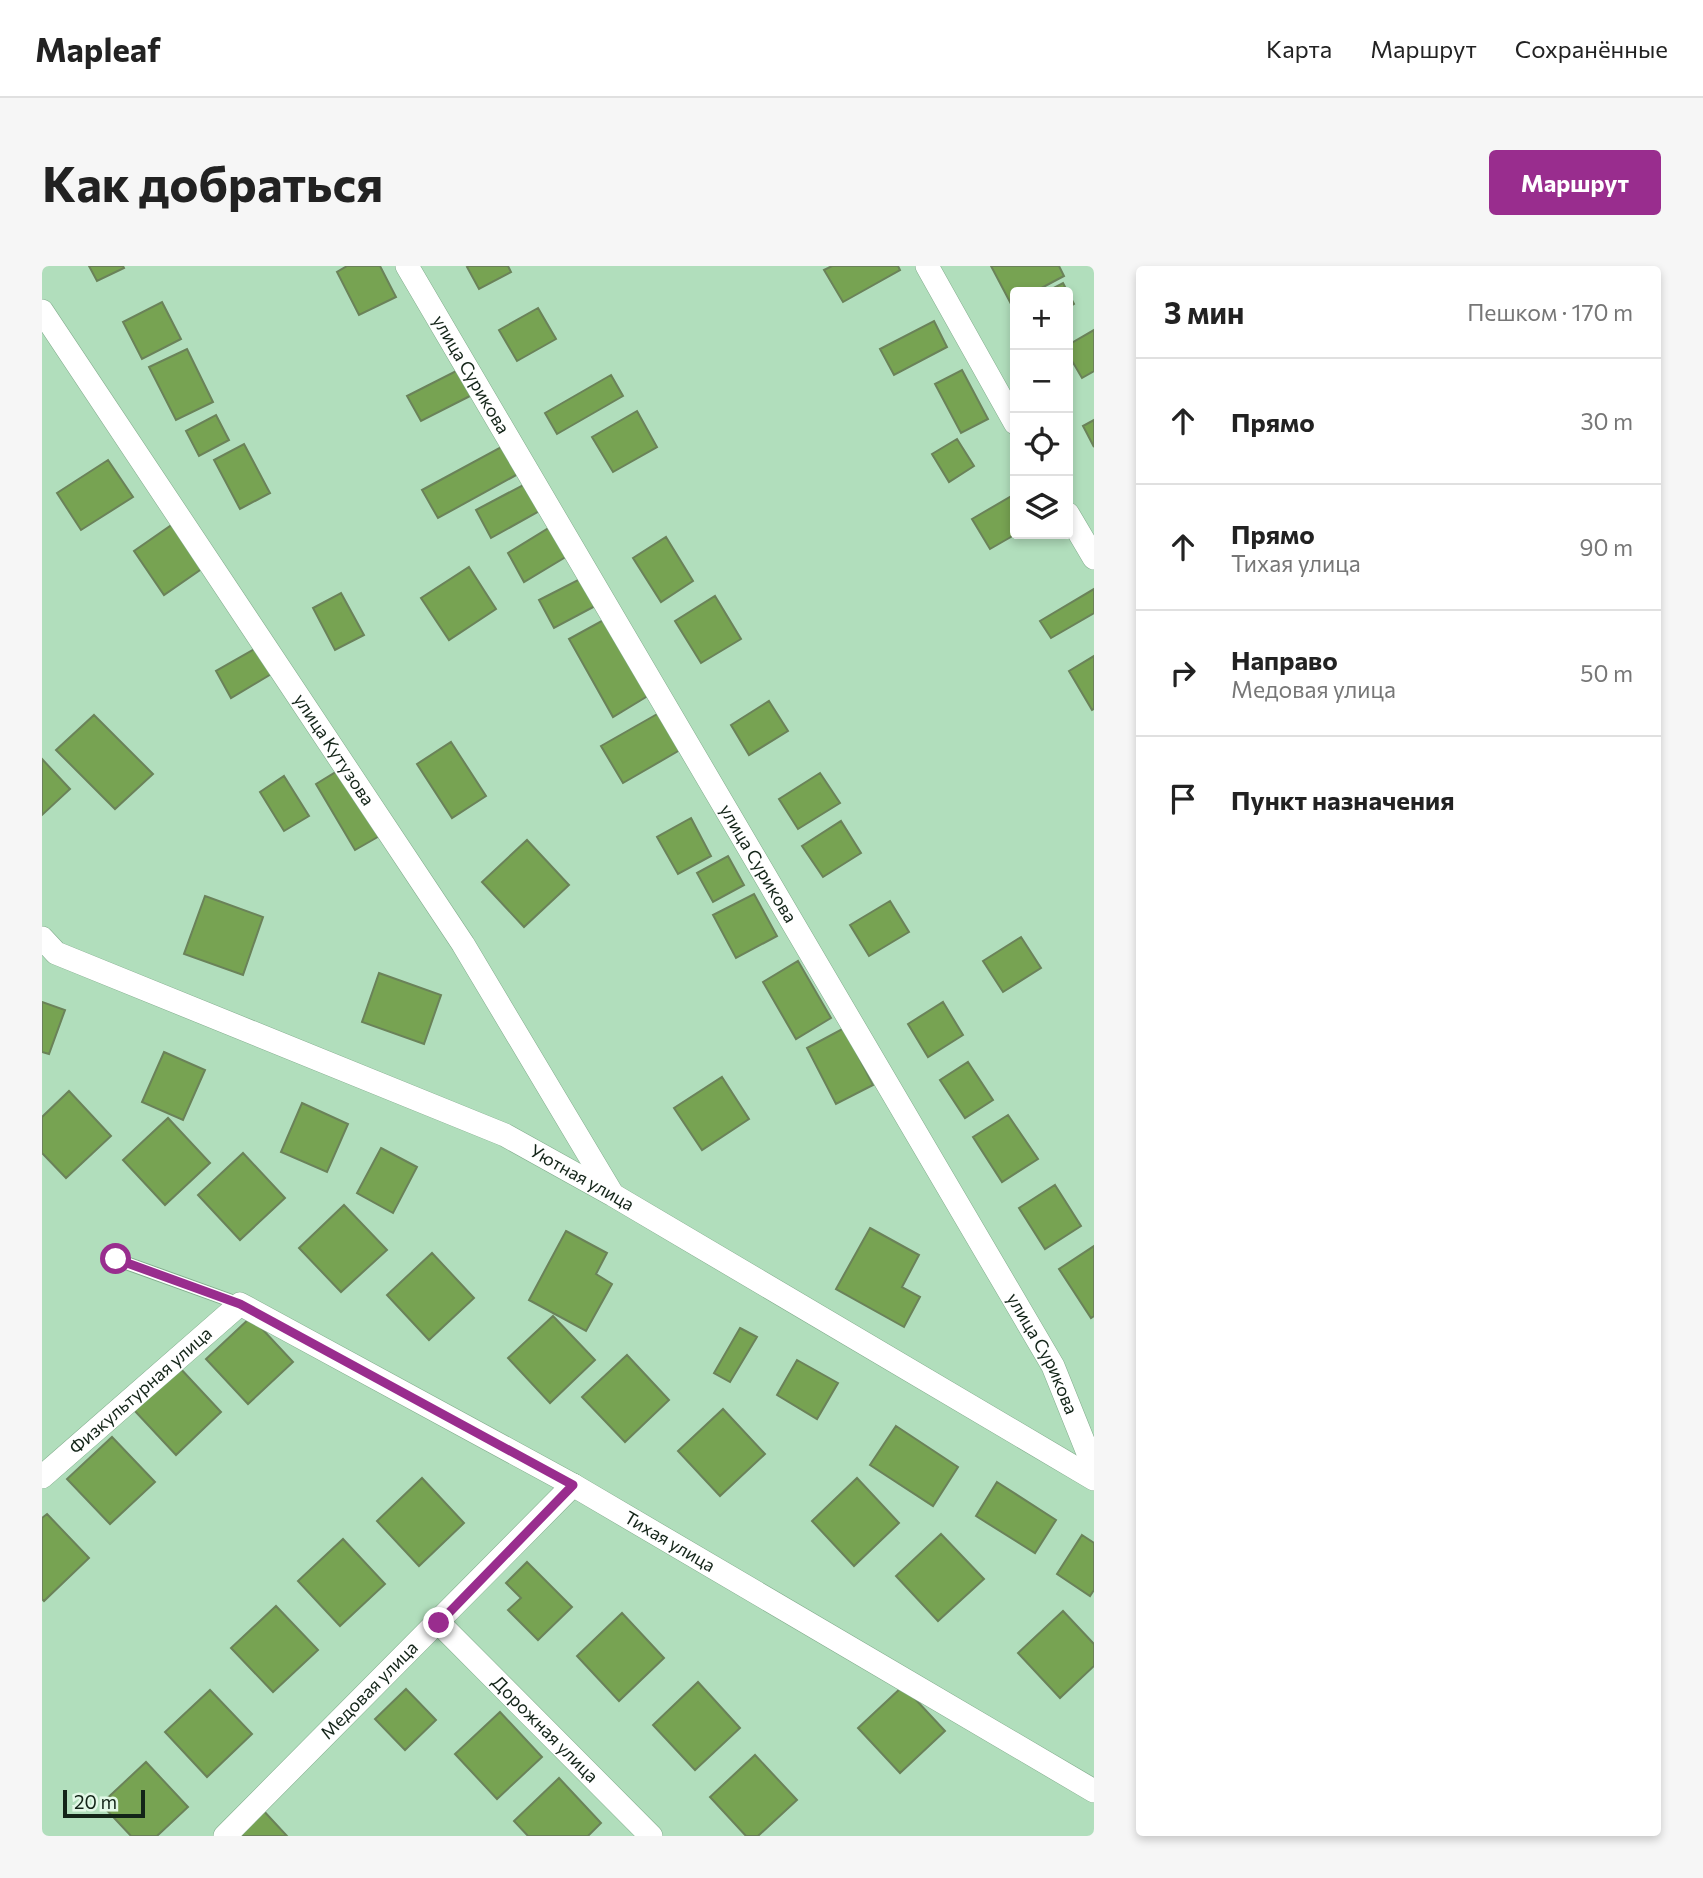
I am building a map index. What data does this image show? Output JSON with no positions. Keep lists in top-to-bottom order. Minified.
{"streets":{"street":["улица Сурикова","улица Кутузова","Уютная улица","Физкультурная улица","Тихая улица","Медовая улица","Дорожная улица"]},"crossings":[["улица Кутузова","Уютная улица"],["Физкультурная улица","Тихая улица"],["Тихая улица","Медовая улица"],["Медовая улица","Дорожная улица"]],"scale_bar":"20 m","page":{"header":"Mapleaf","nav":["Карта","Маршрут","Сохранённые"],"buttons":"Маршрут","title":"Как добраться","heading":["3 мин","Пешком · 170 m"],"map_buttons":["+","−"],"list":[["Прямо","30 m"],["Прямо","Тихая улица","90 m"],["Направо","Медовая улица","50 m"],"Пункт назначения"],"scale":"20 m"}}
